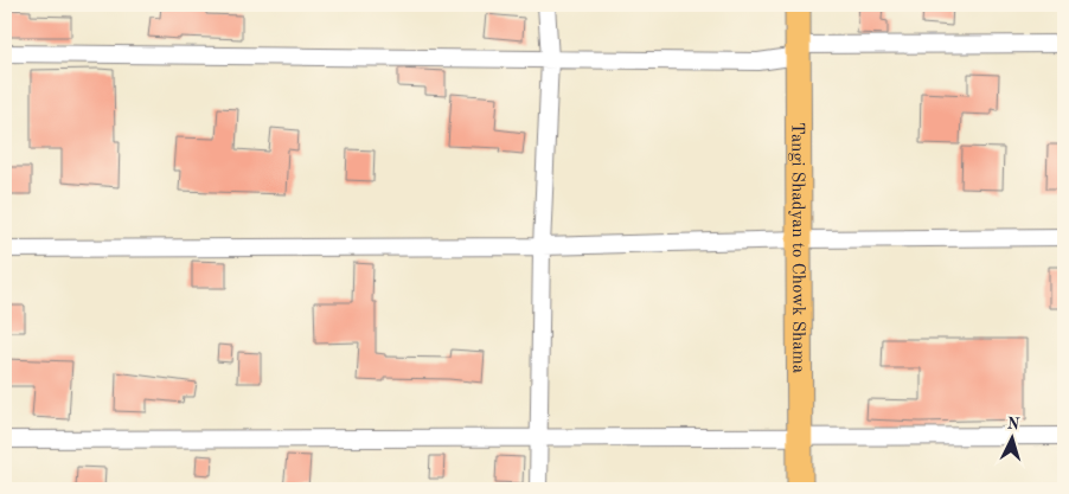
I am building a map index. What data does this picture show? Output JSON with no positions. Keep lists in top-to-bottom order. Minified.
{"streets":{"main road":["Tangi Shadyan to Chowk Shama"]},"north":"top"}
